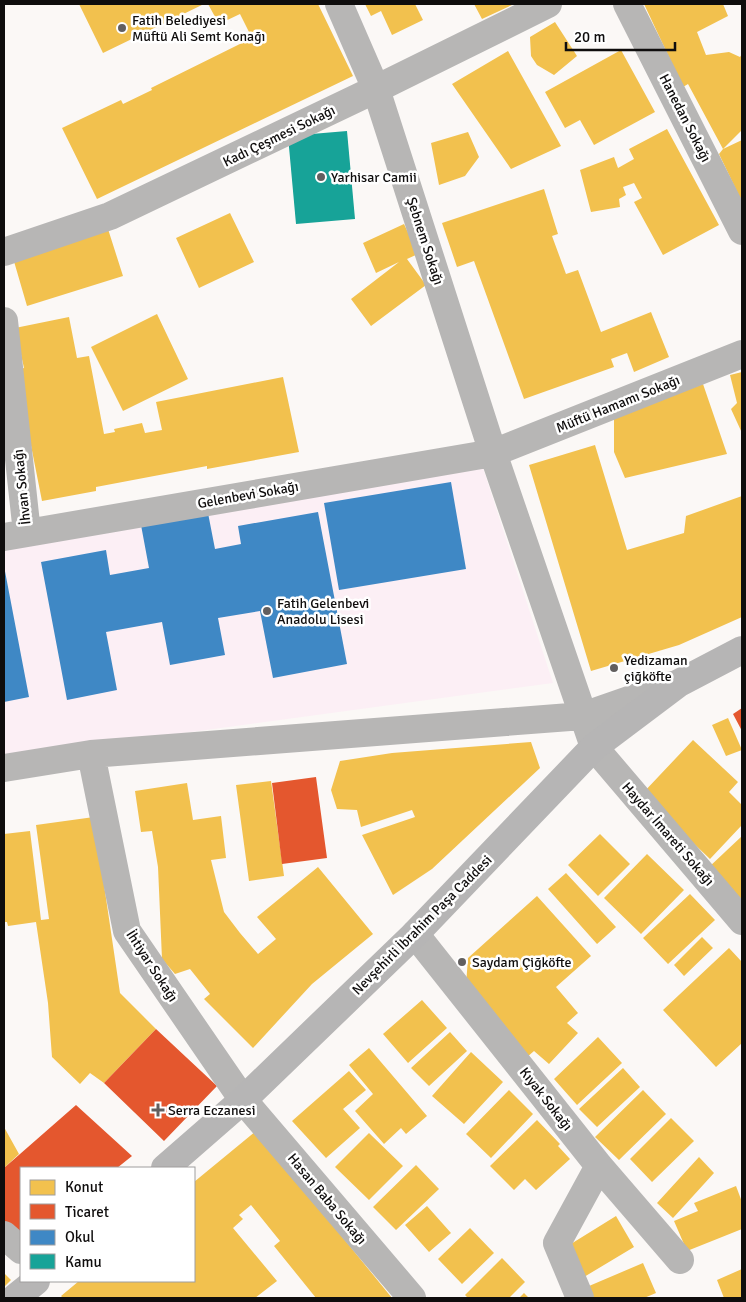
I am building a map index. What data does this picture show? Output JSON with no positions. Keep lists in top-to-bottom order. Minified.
{"streets":{"street":["Hanedan Sokağı","Kadı Çeşmesi Sokağı","Şebnem Sokağı","Müftü Hamamı Sokağı","İhvan Sokağı","Gelenbevi Sokağı","Haydar İmareti Sokağı","Nevşehirli İbrahim Paşa Caddesi","İhtiyar Sokağı","Kıyak Sokağı","Hasan Baba Sokağı"]},"crossings":[["Kadı Çeşmesi Sokağı","Şebnem Sokağı"],["Şebnem Sokağı","Müftü Hamamı Sokağı"],["Şebnem Sokağı","Gelenbevi Sokağı"],["Şebnem Sokağı","Haydar İmareti Sokağı"],["Şebnem Sokağı","Nevşehirli İbrahim Paşa Caddesi"],["Müftü Hamamı Sokağı","Gelenbevi Sokağı"],["İhvan Sokağı","Gelenbevi Sokağı"],["Haydar İmareti Sokağı","Nevşehirli İbrahim Paşa Caddesi"],["Nevşehirli İbrahim Paşa Caddesi","İhtiyar Sokağı"],["Nevşehirli İbrahim Paşa Caddesi","Kıyak Sokağı"],["Nevşehirli İbrahim Paşa Caddesi","Hasan Baba Sokağı"],["İhtiyar Sokağı","Hasan Baba Sokağı"]],"places":{"other":["Fatih Belediyesi Müftü Ali Semt Konağı","Yarhisar Camii","Fatih Gelenbevi Anadolu Lisesi","Yedizaman çiğköfte","Saydam Çiğköfte"],"health":["Serra Eczanesi"]},"legend":["Konut","Ticaret","Okul","Kamu"],"scale_bar":"20 m"}
